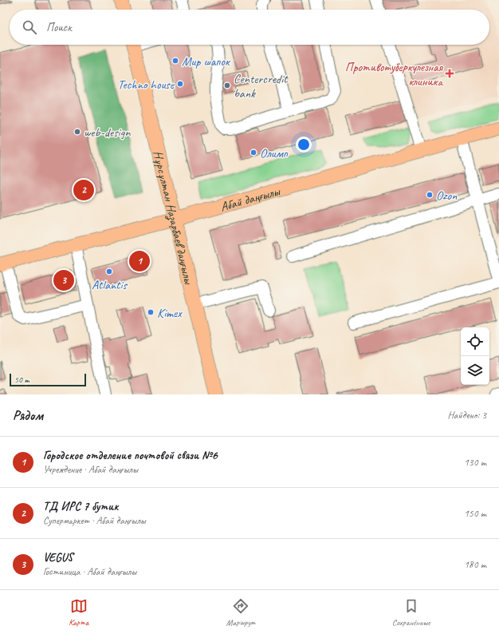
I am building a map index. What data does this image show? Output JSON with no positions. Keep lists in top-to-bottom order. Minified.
{"streets":{"main road":["Абай даңғылы","Нұрсұлтан Назарбаев даңғылы"]},"crossings":[["Абай даңғылы","Нұрсұлтан Назарбаев даңғылы"]],"places":{"other":["Мир шапок","Techno house","Centercredit bank","web-design","Олимп","Ozon","Atlantis","Kimex"],"health":["Противотуберкулезная клиника"]},"scale_bar":"50 m","page":{"search":"Поиск","pins":["2","1","3"],"scale":"50 m","heading":["Рядом","Найдено: 3"],"list":[{"mark":"1","name":"Городское отделение почтовой связи №6","note":"Учреждение · Абай даңғылы","value":"130 m"},{"mark":"2","name":"ТД ИРС 7 бутик","note":"Супермаркет · Абай даңғылы","value":"150 m"},{"mark":"3","name":"VEGUS","note":"Гостиница · Абай даңғылы","value":"180 m"}],"nav":["Карта","Маршрут","Сохранённые"]}}
